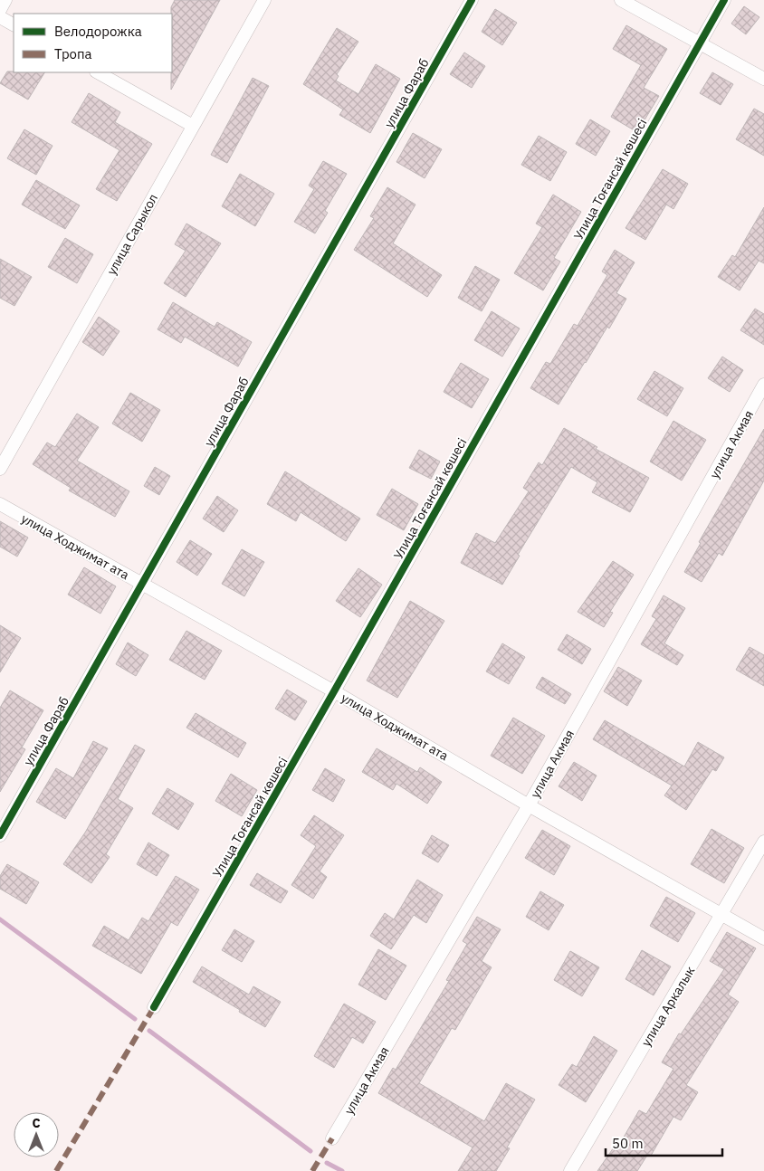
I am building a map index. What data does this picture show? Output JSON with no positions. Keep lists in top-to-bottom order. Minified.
{"streets":{"street":["улица Фараб","Улица Тоғансай көшесі","улица Сарыкол","улица Акмая","улица Ходжимат ата","улица Аркалык"]},"crossings":[["улица Фараб","улица Ходжимат ата"],["Улица Тоғансай көшесі","улица Ходжимат ата"],["улица Акмая","улица Ходжимат ата"],["улица Ходжимат ата","улица Аркалык"]],"legend":["Велодорожка","Тропа"],"scale_bar":"50 m","north":"top"}
